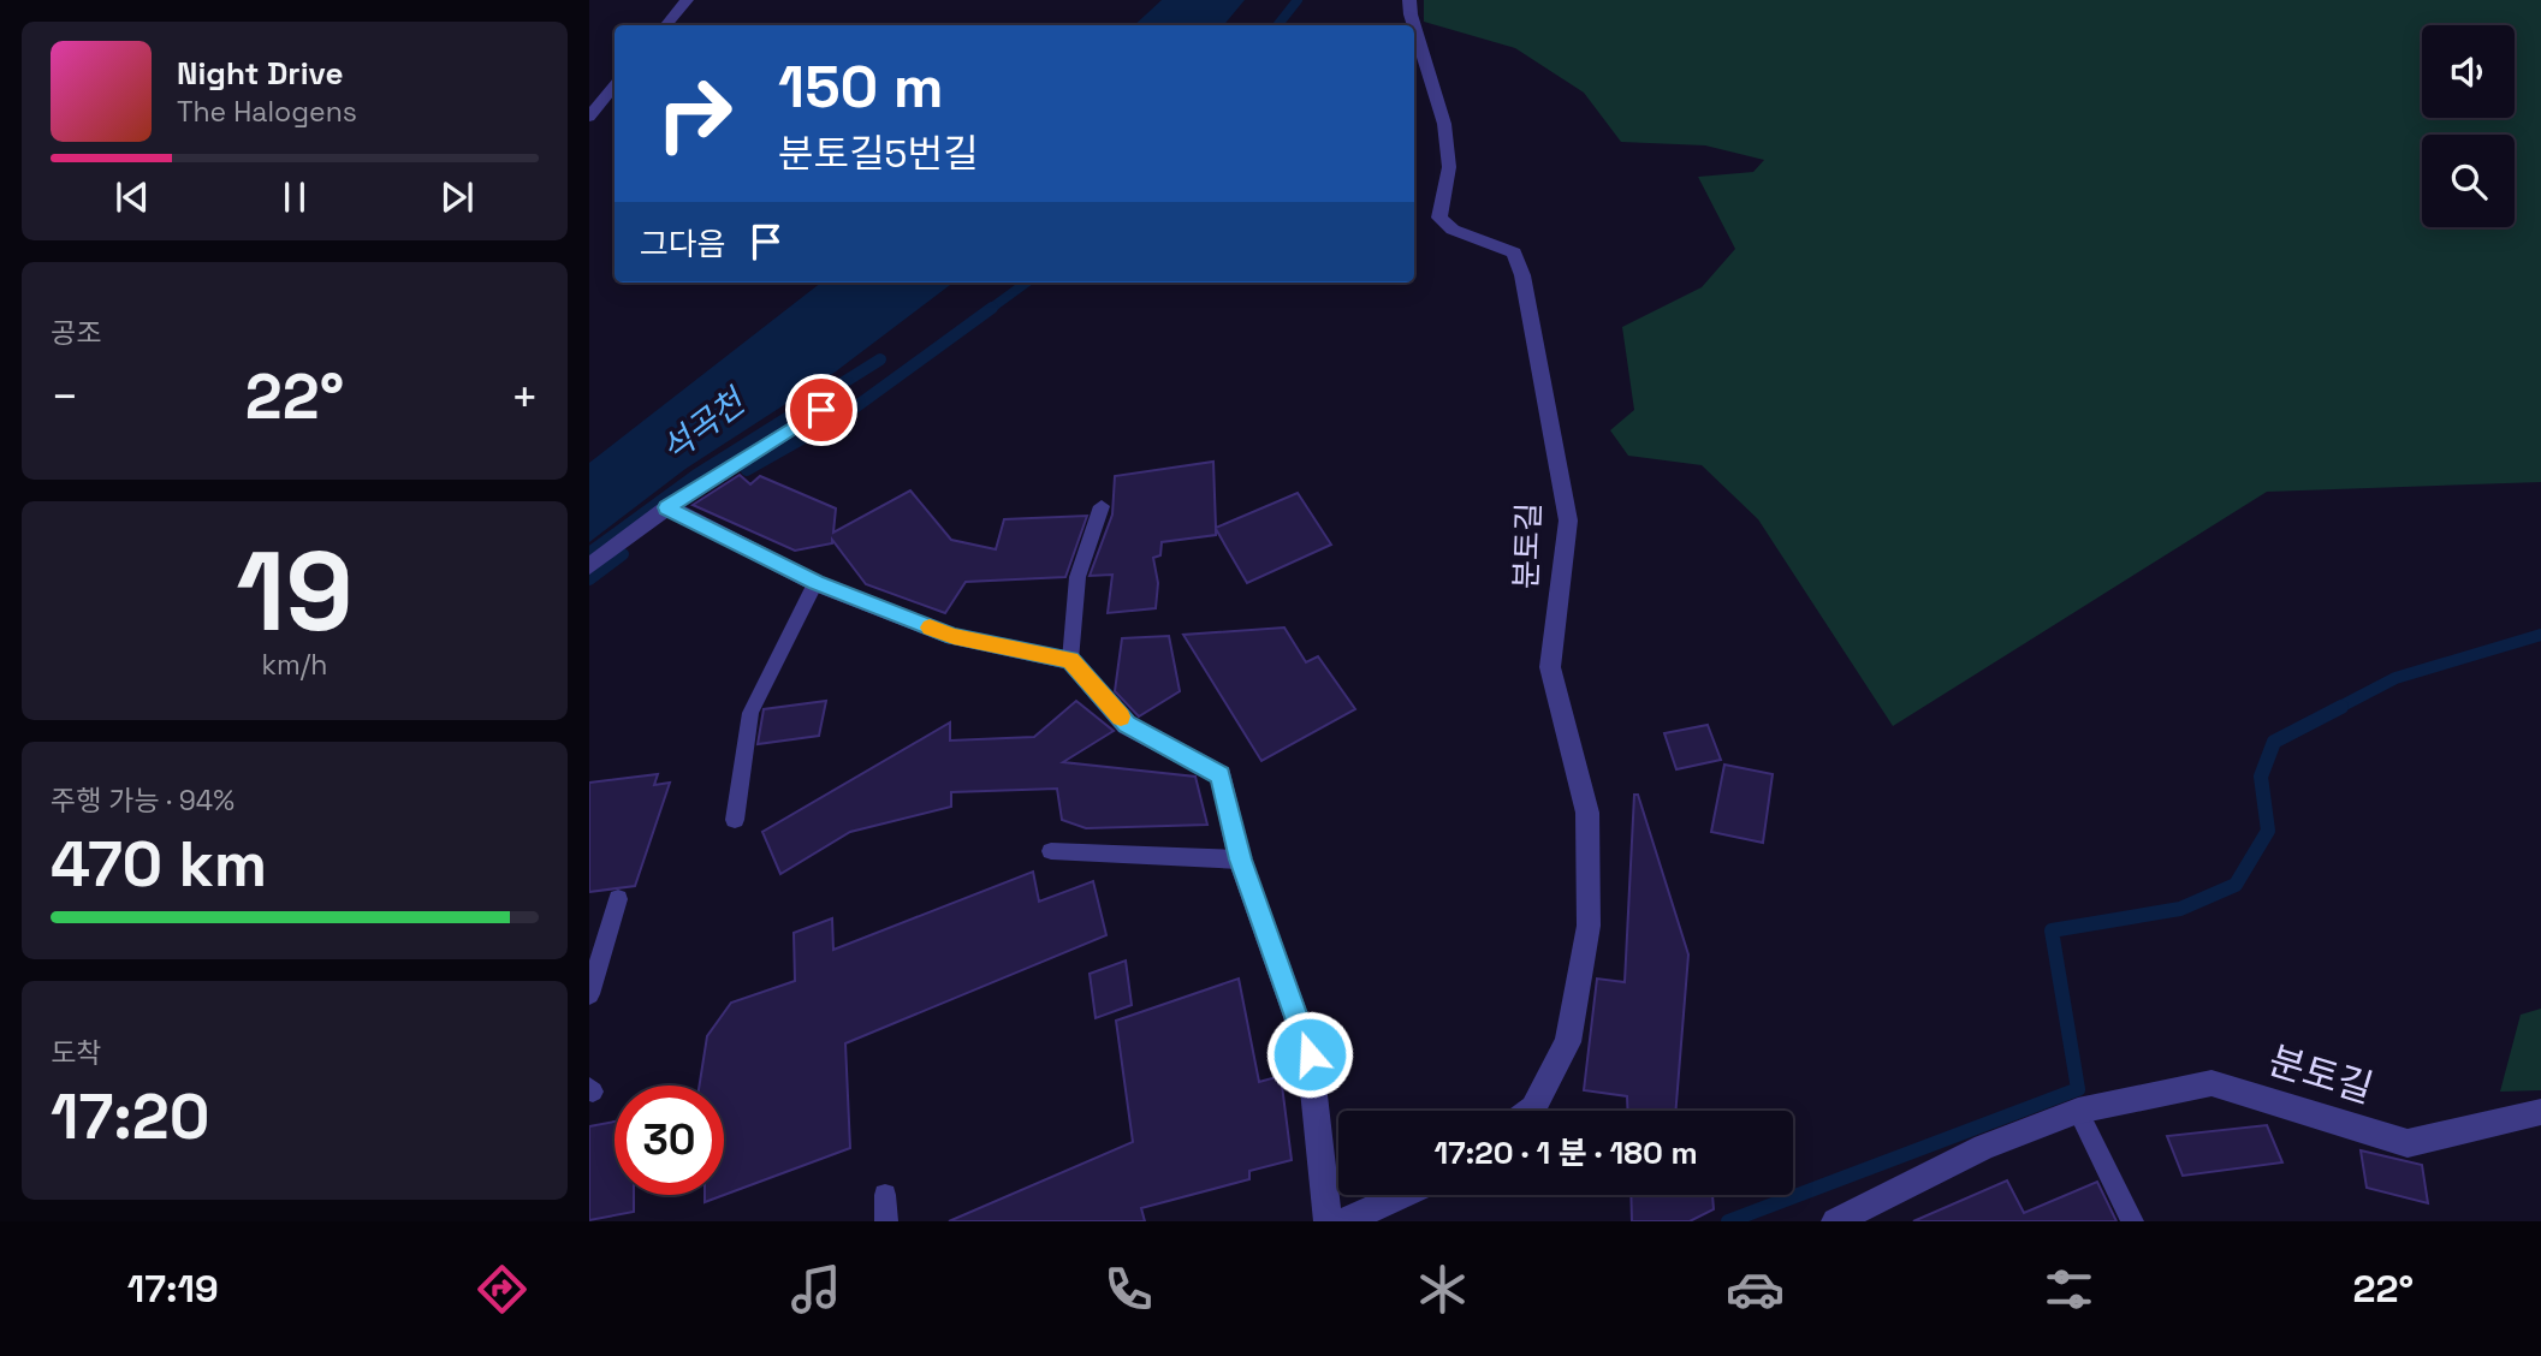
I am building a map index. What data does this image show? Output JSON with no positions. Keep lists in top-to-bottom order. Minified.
{"streets":{"street":["분토길"]},"water":["석곡천"],"page":{"turn":["150 m","분토길5번길"],"song":["Night Drive","The Halogens"],"then":"그다음","tile":["공조",["19","km/h"],["주행 가능 · 94%","470 km"],["도착","17:20"]],"heat":["−","22°","+"],"limit":"30","trip":"17:20 · 1 분 · 180 m","tabs":["17:19","22°"]}}
